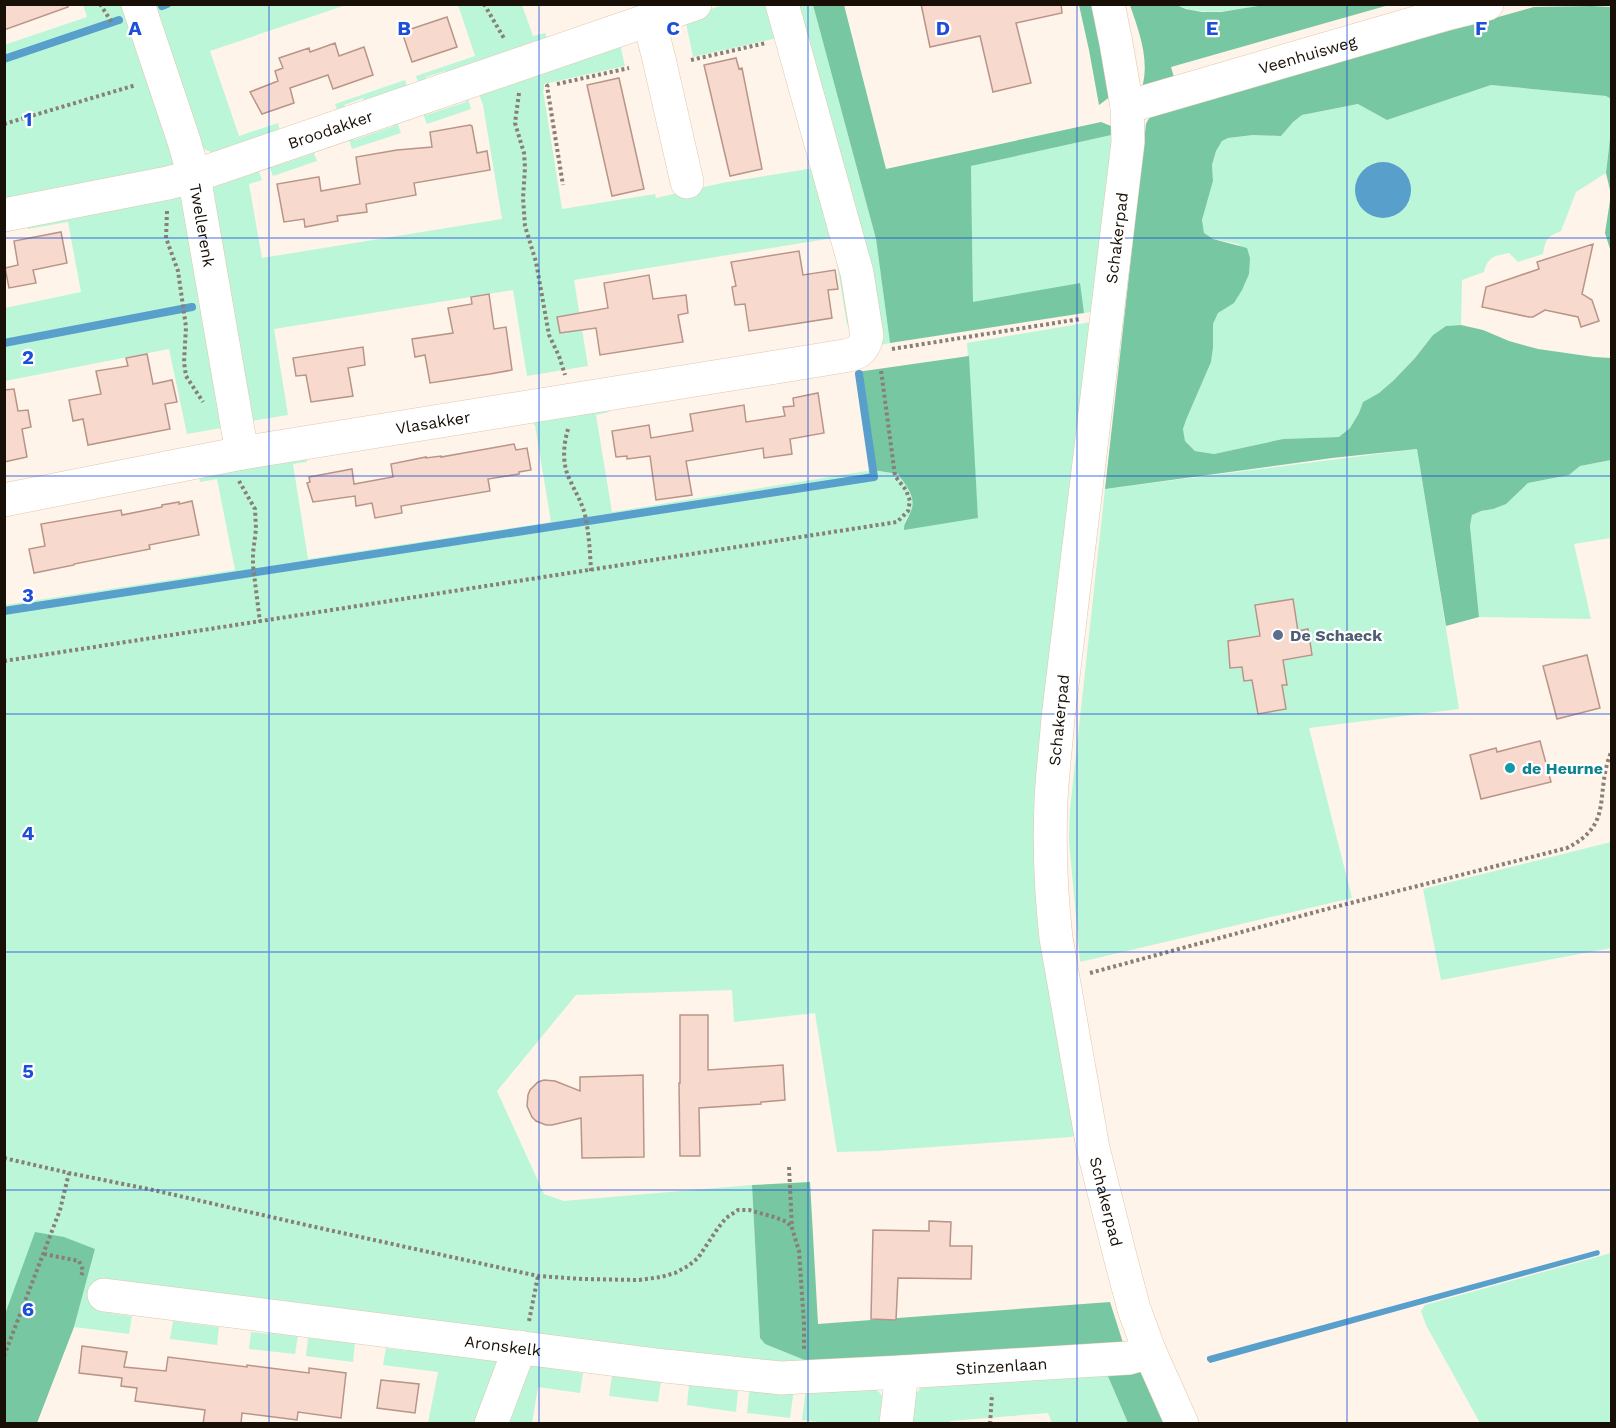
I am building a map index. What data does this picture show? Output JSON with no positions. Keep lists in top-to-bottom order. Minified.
{"streets":{"street":["Veenhuisweg","Broodakker","Twellerenk","Schakerpad","Vlasakker","Aronskelk","Stinzenlaan"]},"crossings":[["Veenhuisweg","Schakerpad"],["Broodakker","Twellerenk"],["Twellerenk","Vlasakker"],["Schakerpad","Stinzenlaan"],["Aronskelk","Stinzenlaan"]],"places":["De Schaeck","de Heurne"],"grid":{"columns":["A","B","C","D","E","F"],"rows":["1","2","3","4","5","6"]}}
